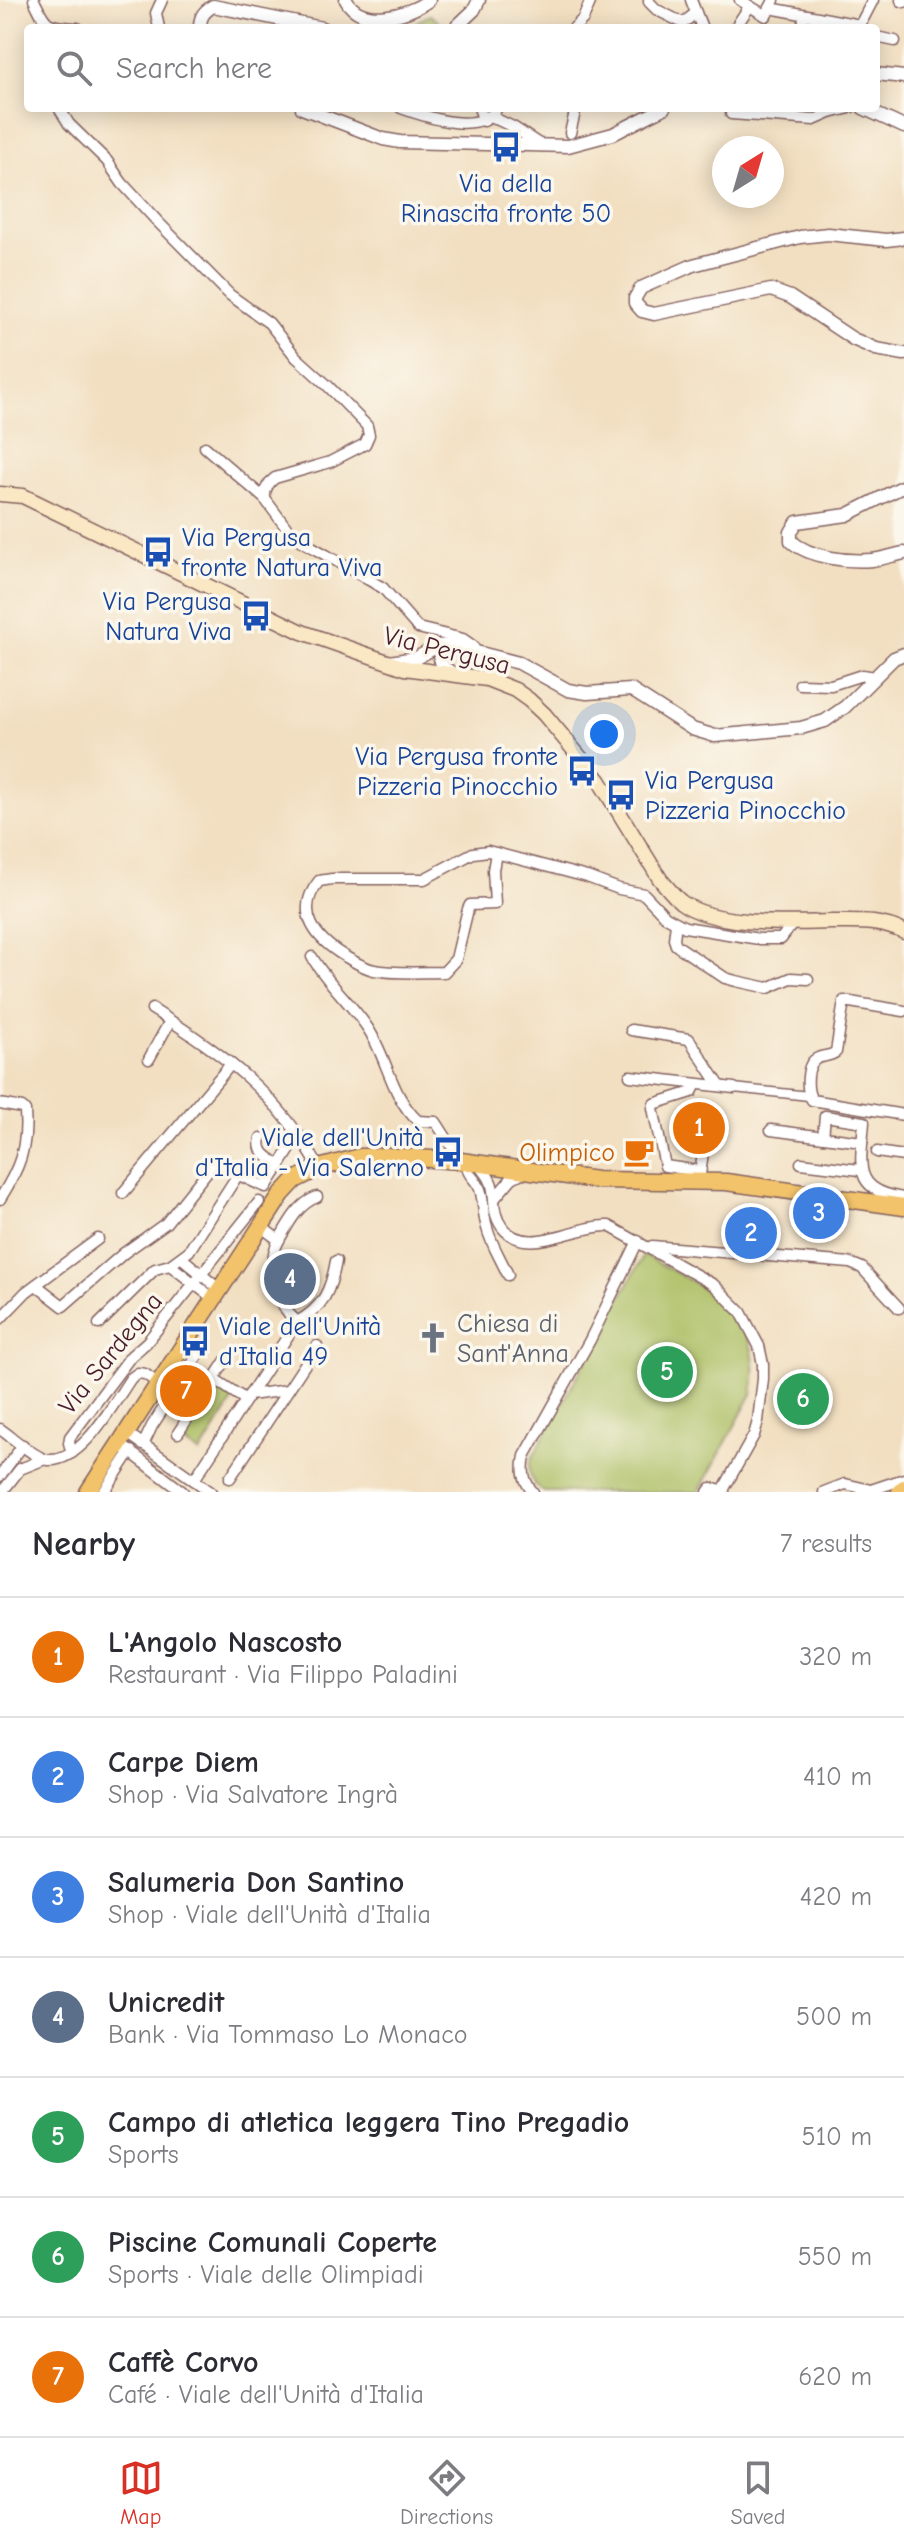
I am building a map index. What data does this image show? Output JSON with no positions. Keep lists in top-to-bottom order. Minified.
{"streets":{"main road":["Via Pergusa"],"street":["Via Sardegna"]},"places":{"bus stop":["Via della Rinascita fronte 50","Via Pergusa fronte Natura Viva","Via Pergusa Natura Viva","Via Pergusa fronte Pizzeria Pinocchio","Via Pergusa Pizzeria Pinocchio","Viale dell'Unità d'Italia - Via Salerno","Viale dell'Unità d'Italia 49"],"cafe":["Olimpico"],"church":["Chiesa di Sant'Anna"]},"north":"top right","page":{"search":"Search here","pins":["1","3","2","4","5","7","6"],"heading":["Nearby","7 results"],"list":[{"mark":"1","name":"L'Angolo Nascosto","note":"Restaurant · Via Filippo Paladini","value":"320 m"},{"mark":"2","name":"Carpe Diem","note":"Shop · Via Salvatore Ingrà","value":"410 m"},{"mark":"3","name":"Salumeria Don Santino","note":"Shop · Viale dell'Unità d'Italia","value":"420 m"},{"mark":"4","name":"Unicredit","note":"Bank · Via Tommaso Lo Monaco","value":"500 m"},{"mark":"5","name":"Campo di atletica leggera Tino Pregadio","note":"Sports","value":"510 m"},{"mark":"6","name":"Piscine Comunali Coperte","note":"Sports · Viale delle Olimpiadi","value":"550 m"},{"mark":"7","name":"Caffè Corvo","note":"Café · Viale dell'Unità d'Italia","value":"620 m"}],"nav":["Map","Directions","Saved"]}}
